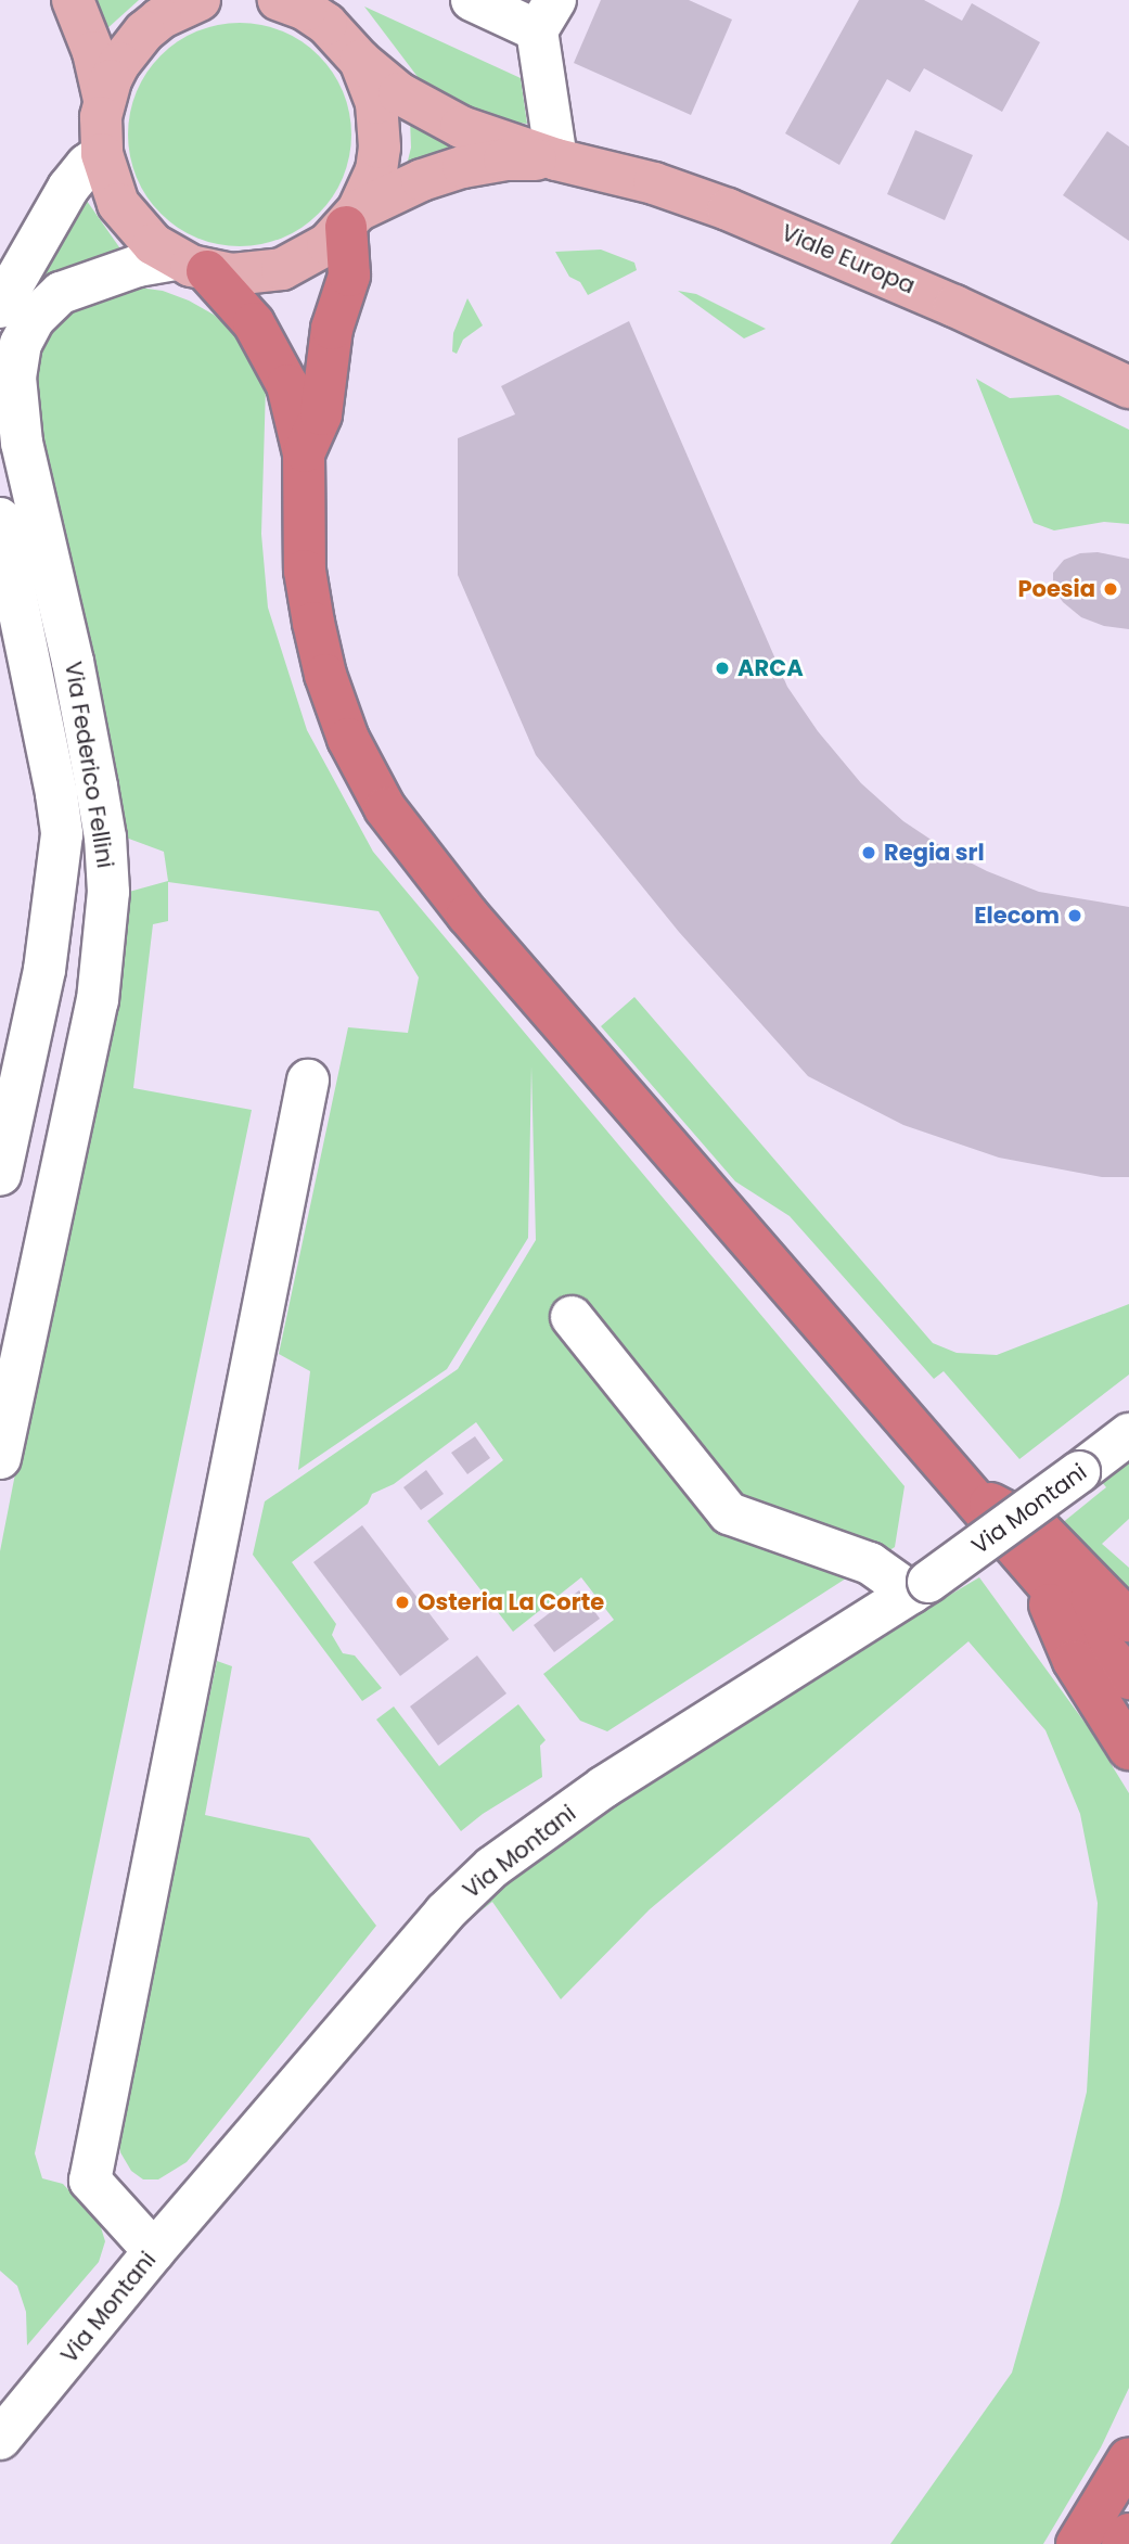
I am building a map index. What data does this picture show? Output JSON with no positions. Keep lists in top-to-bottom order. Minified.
{"streets":{"main road":["Viale Europa"],"street":["Via Federico Fellini","Via Montani"]},"places":["Poesia","ARCA","Regia srl","Elecom","Osteria La Corte"]}
